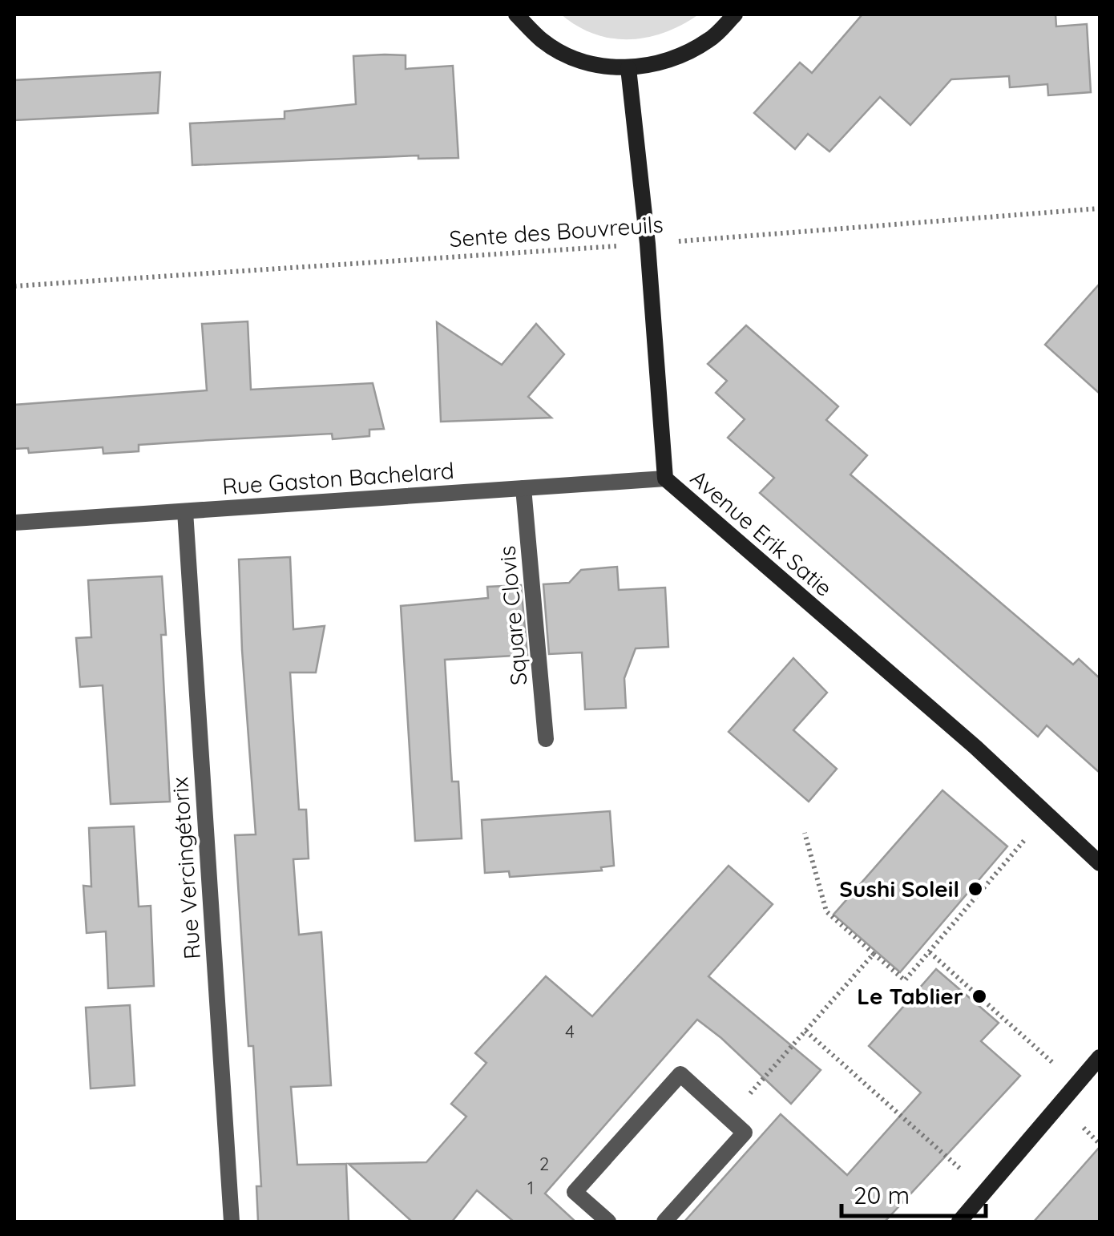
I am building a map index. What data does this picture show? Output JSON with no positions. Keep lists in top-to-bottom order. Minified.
{"streets":{"street":["Rue Gaston Bachelard","Avenue Erik Satie","Square Clovis","Rue Vercingétorix"],"path":["Sente des Bouvreuils"]},"crossings":[["Sente des Bouvreuils","Avenue Erik Satie"],["Rue Gaston Bachelard","Avenue Erik Satie"],["Rue Gaston Bachelard","Square Clovis"],["Rue Gaston Bachelard","Rue Vercingétorix"]],"places":["Sushi Soleil","Le Tablier"],"house_numbers":["4","2","1"],"scale_bar":"20 m"}
